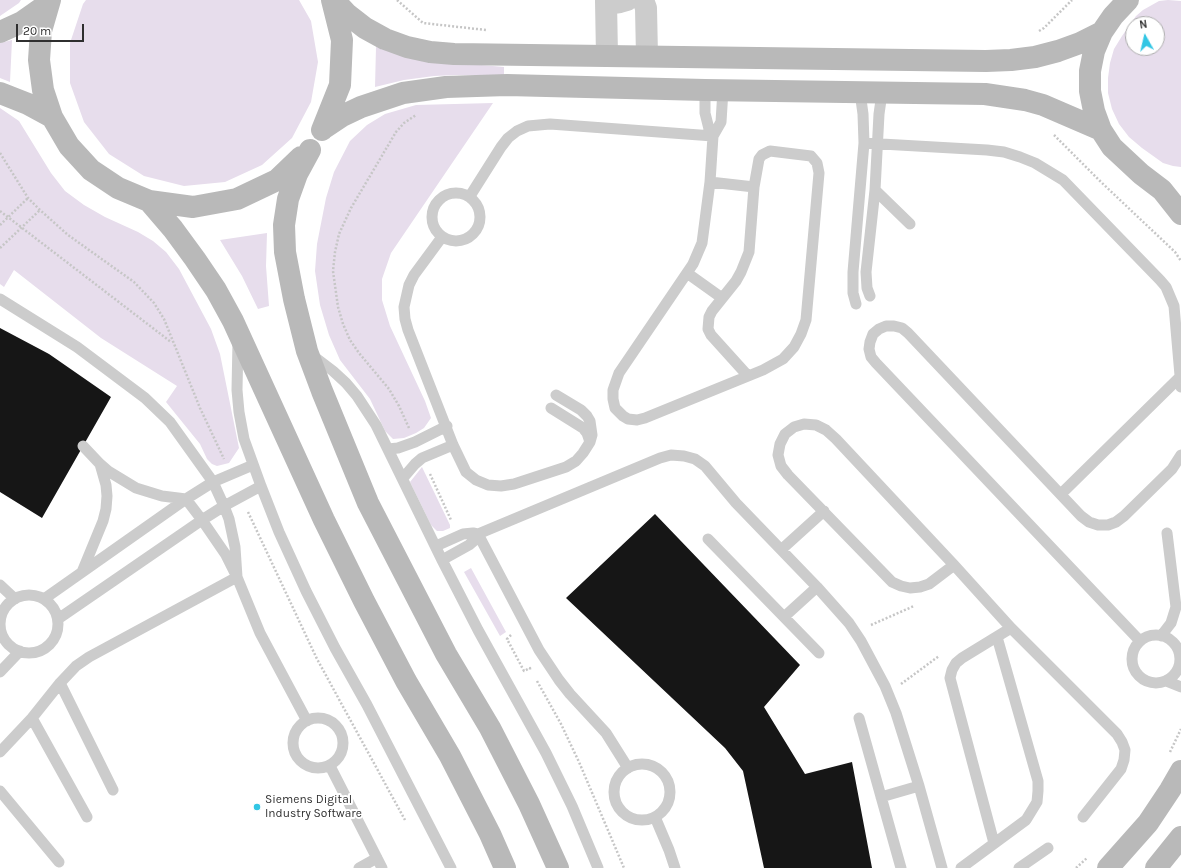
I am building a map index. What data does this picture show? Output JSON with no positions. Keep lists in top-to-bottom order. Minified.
{"places":["Siemens Digital Industry Software"],"scale_bar":"20 m","north":"top"}
